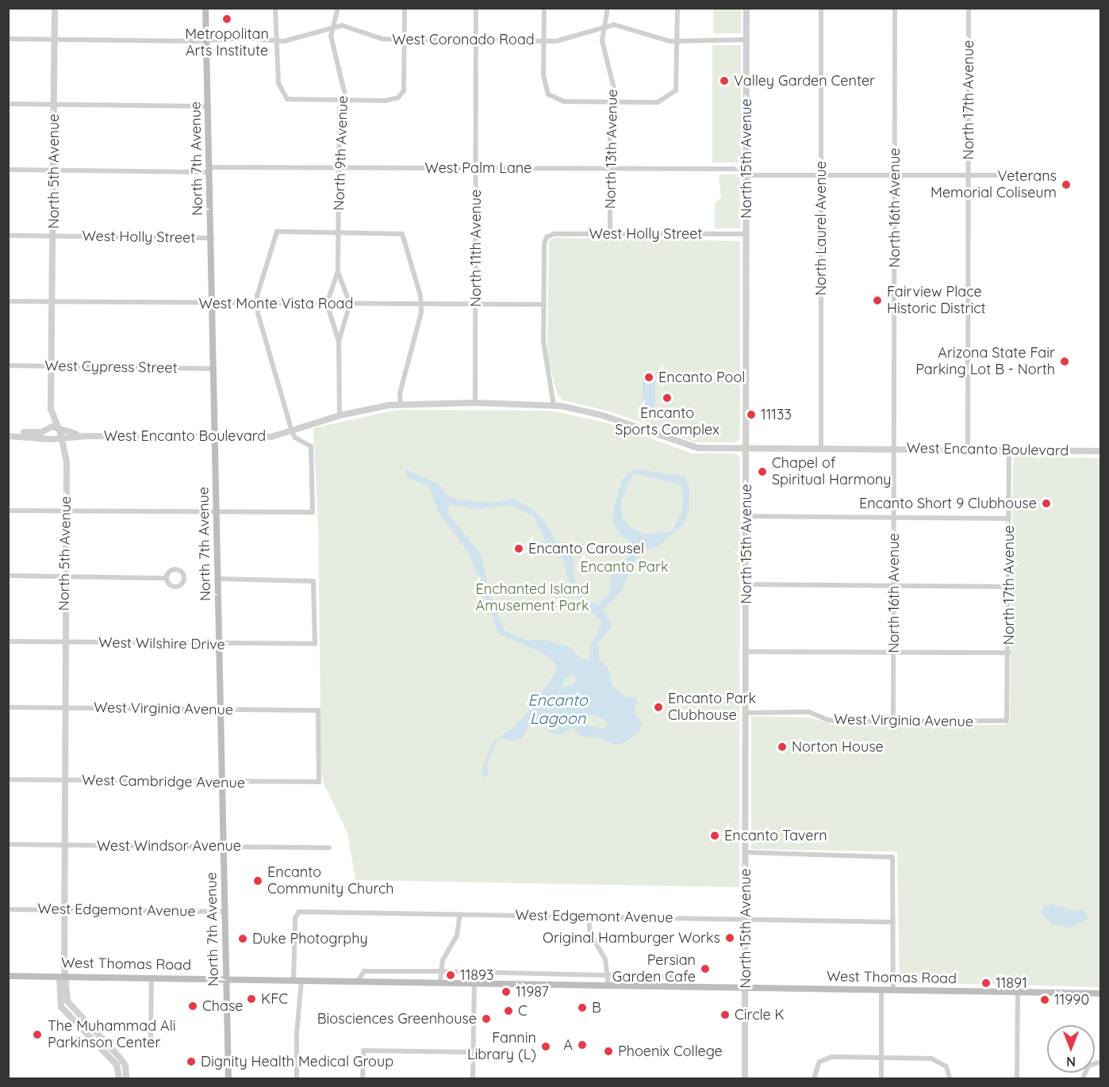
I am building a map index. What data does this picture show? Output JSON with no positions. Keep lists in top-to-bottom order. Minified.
{"streets":{"main road":["North 7th Avenue","West Thomas Road"],"street":["West Coronado Road","North 17th Avenue","North 13th Avenue","North 9th Avenue","North 15th Avenue","West Palm Lane","North 5th Avenue","North 16th Avenue","North Laurel Avenue","West Holly Street","North 11th Avenue","West Monte Vista Road","West Cypress Street","West Encanto Boulevard","West Wilshire Drive","West Virginia Avenue","West Cambridge Avenue","West Windsor Avenue","West Edgemont Avenue"]},"crossings":[["West Coronado Road","North 13th Avenue"],["West Coronado Road","North 9th Avenue"],["West Coronado Road","North 7th Avenue"],["West Coronado Road","North 5th Avenue"],["West Coronado Road","North 11th Avenue"],["North 17th Avenue","West Palm Lane"],["North 17th Avenue","West Encanto Boulevard"],["North 17th Avenue","West Virginia Avenue"],["North 13th Avenue","West Palm Lane"],["North 13th Avenue","West Holly Street"],["North 9th Avenue","West Palm Lane"],["North 9th Avenue","West Monte Vista Road"],["North 7th Avenue","West Palm Lane"],["North 7th Avenue","West Holly Street"],["North 7th Avenue","West Monte Vista Road"],["North 7th Avenue","West Cypress Street"],["North 7th Avenue","West Encanto Boulevard"],["North 7th Avenue","West Wilshire Drive"],["North 7th Avenue","West Virginia Avenue"],["North 7th Avenue","West Cambridge Avenue"],["North 7th Avenue","West Windsor Avenue"],["North 7th Avenue","West Edgemont Avenue"],["North 7th Avenue","West Thomas Road"],["North 15th Avenue","West Palm Lane"],["North 15th Avenue","West Holly Street"],["North 15th Avenue","West Encanto Boulevard"],["North 15th Avenue","West Virginia Avenue"],["North 15th Avenue","West Edgemont Avenue"],["North 15th Avenue","West Thomas Road"],["West Palm Lane","North 5th Avenue"],["West Palm Lane","North 16th Avenue"],["West Palm Lane","North Laurel Avenue"],["West Palm Lane","North 11th Avenue"],["North 5th Avenue","West Holly Street"],["North 5th Avenue","West Monte Vista Road"],["North 5th Avenue","West Cypress Street"],["North 5th Avenue","West Encanto Boulevard"],["North 5th Avenue","West Wilshire Drive"],["North 5th Avenue","West Virginia Avenue"],["North 5th Avenue","West Cambridge Avenue"],["North 5th Avenue","West Windsor Avenue"],["North 5th Avenue","West Edgemont Avenue"],["North 5th Avenue","West Thomas Road"],["North 16th Avenue","West Encanto Boulevard"],["North 16th Avenue","West Virginia Avenue"],["North Laurel Avenue","West Encanto Boulevard"],["West Holly Street","West Monte Vista Road"],["North 11th Avenue","West Monte Vista Road"],["North 11th Avenue","West Encanto Boulevard"],["West Virginia Avenue","West Cambridge Avenue"],["West Edgemont Avenue","West Thomas Road"]],"water":["Encanto Lagoon"],"parks":["Encanto Park","Enchanted Island Amusement Park"],"places":["Metropolitan Arts Institute","Valley Garden Center","Veterans Memorial Coliseum","Fairview Place Historic District","Arizona State Fair Parking Lot B - North","Encanto Pool","Encanto Sports Complex","11133","Chapel of Spiritual Harmony","Encanto Short 9 Clubhouse","Encanto Carousel","Encanto Park Clubhouse","Norton House","Encanto Tavern","Encanto Community Church","Original Hamburger Works","Duke Photogrphy","Persian Garden Cafe","11893","11891","11987","KFC","11990","Chase","B","C","Circle K","Biosciences Greenhouse","The Muhammad Ali Parkinson Center","A","Fannin Library (L)","Phoenix College","Dignity Health Medical Group"],"north":"bottom"}
